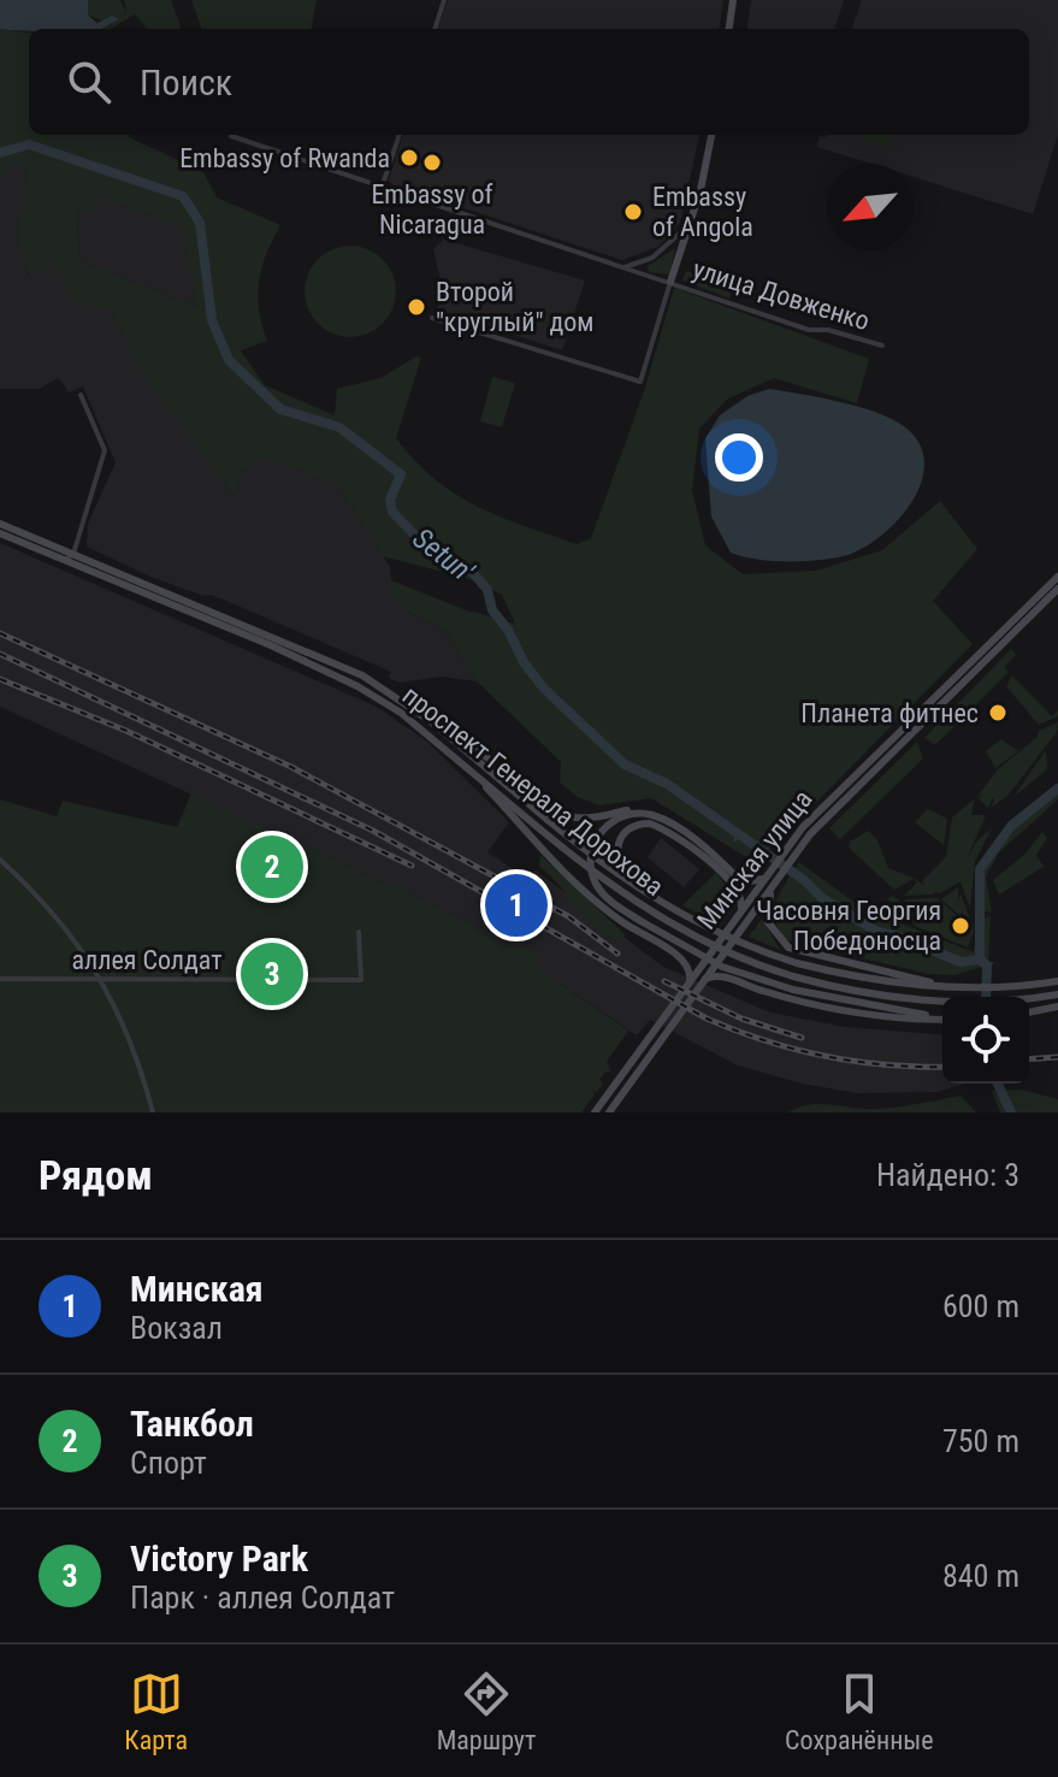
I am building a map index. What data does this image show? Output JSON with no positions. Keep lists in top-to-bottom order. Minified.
{"streets":{"main road":["проспект Генерала Дорохова","Минская улица"],"street":["улица Довженко","аллея Солдат"]},"water":["Setun'"],"places":["Embassy of Rwanda","Embassy of Nicaragua","Embassy of Angola","Второй \"круглый\" дом","Планета фитнес","Часовня Георгия Победоносца"],"north":"bottom left","page":{"search":"Поиск","pins":["2","1","3"],"heading":["Рядом","Найдено: 3"],"list":[{"mark":"1","name":"Минская","note":"Вокзал","value":"600 m"},{"mark":"2","name":"Танкбол","note":"Спорт","value":"750 m"},{"mark":"3","name":"Victory Park","note":"Парк · аллея Солдат","value":"840 m"}],"nav":["Карта","Маршрут","Сохранённые"]}}
